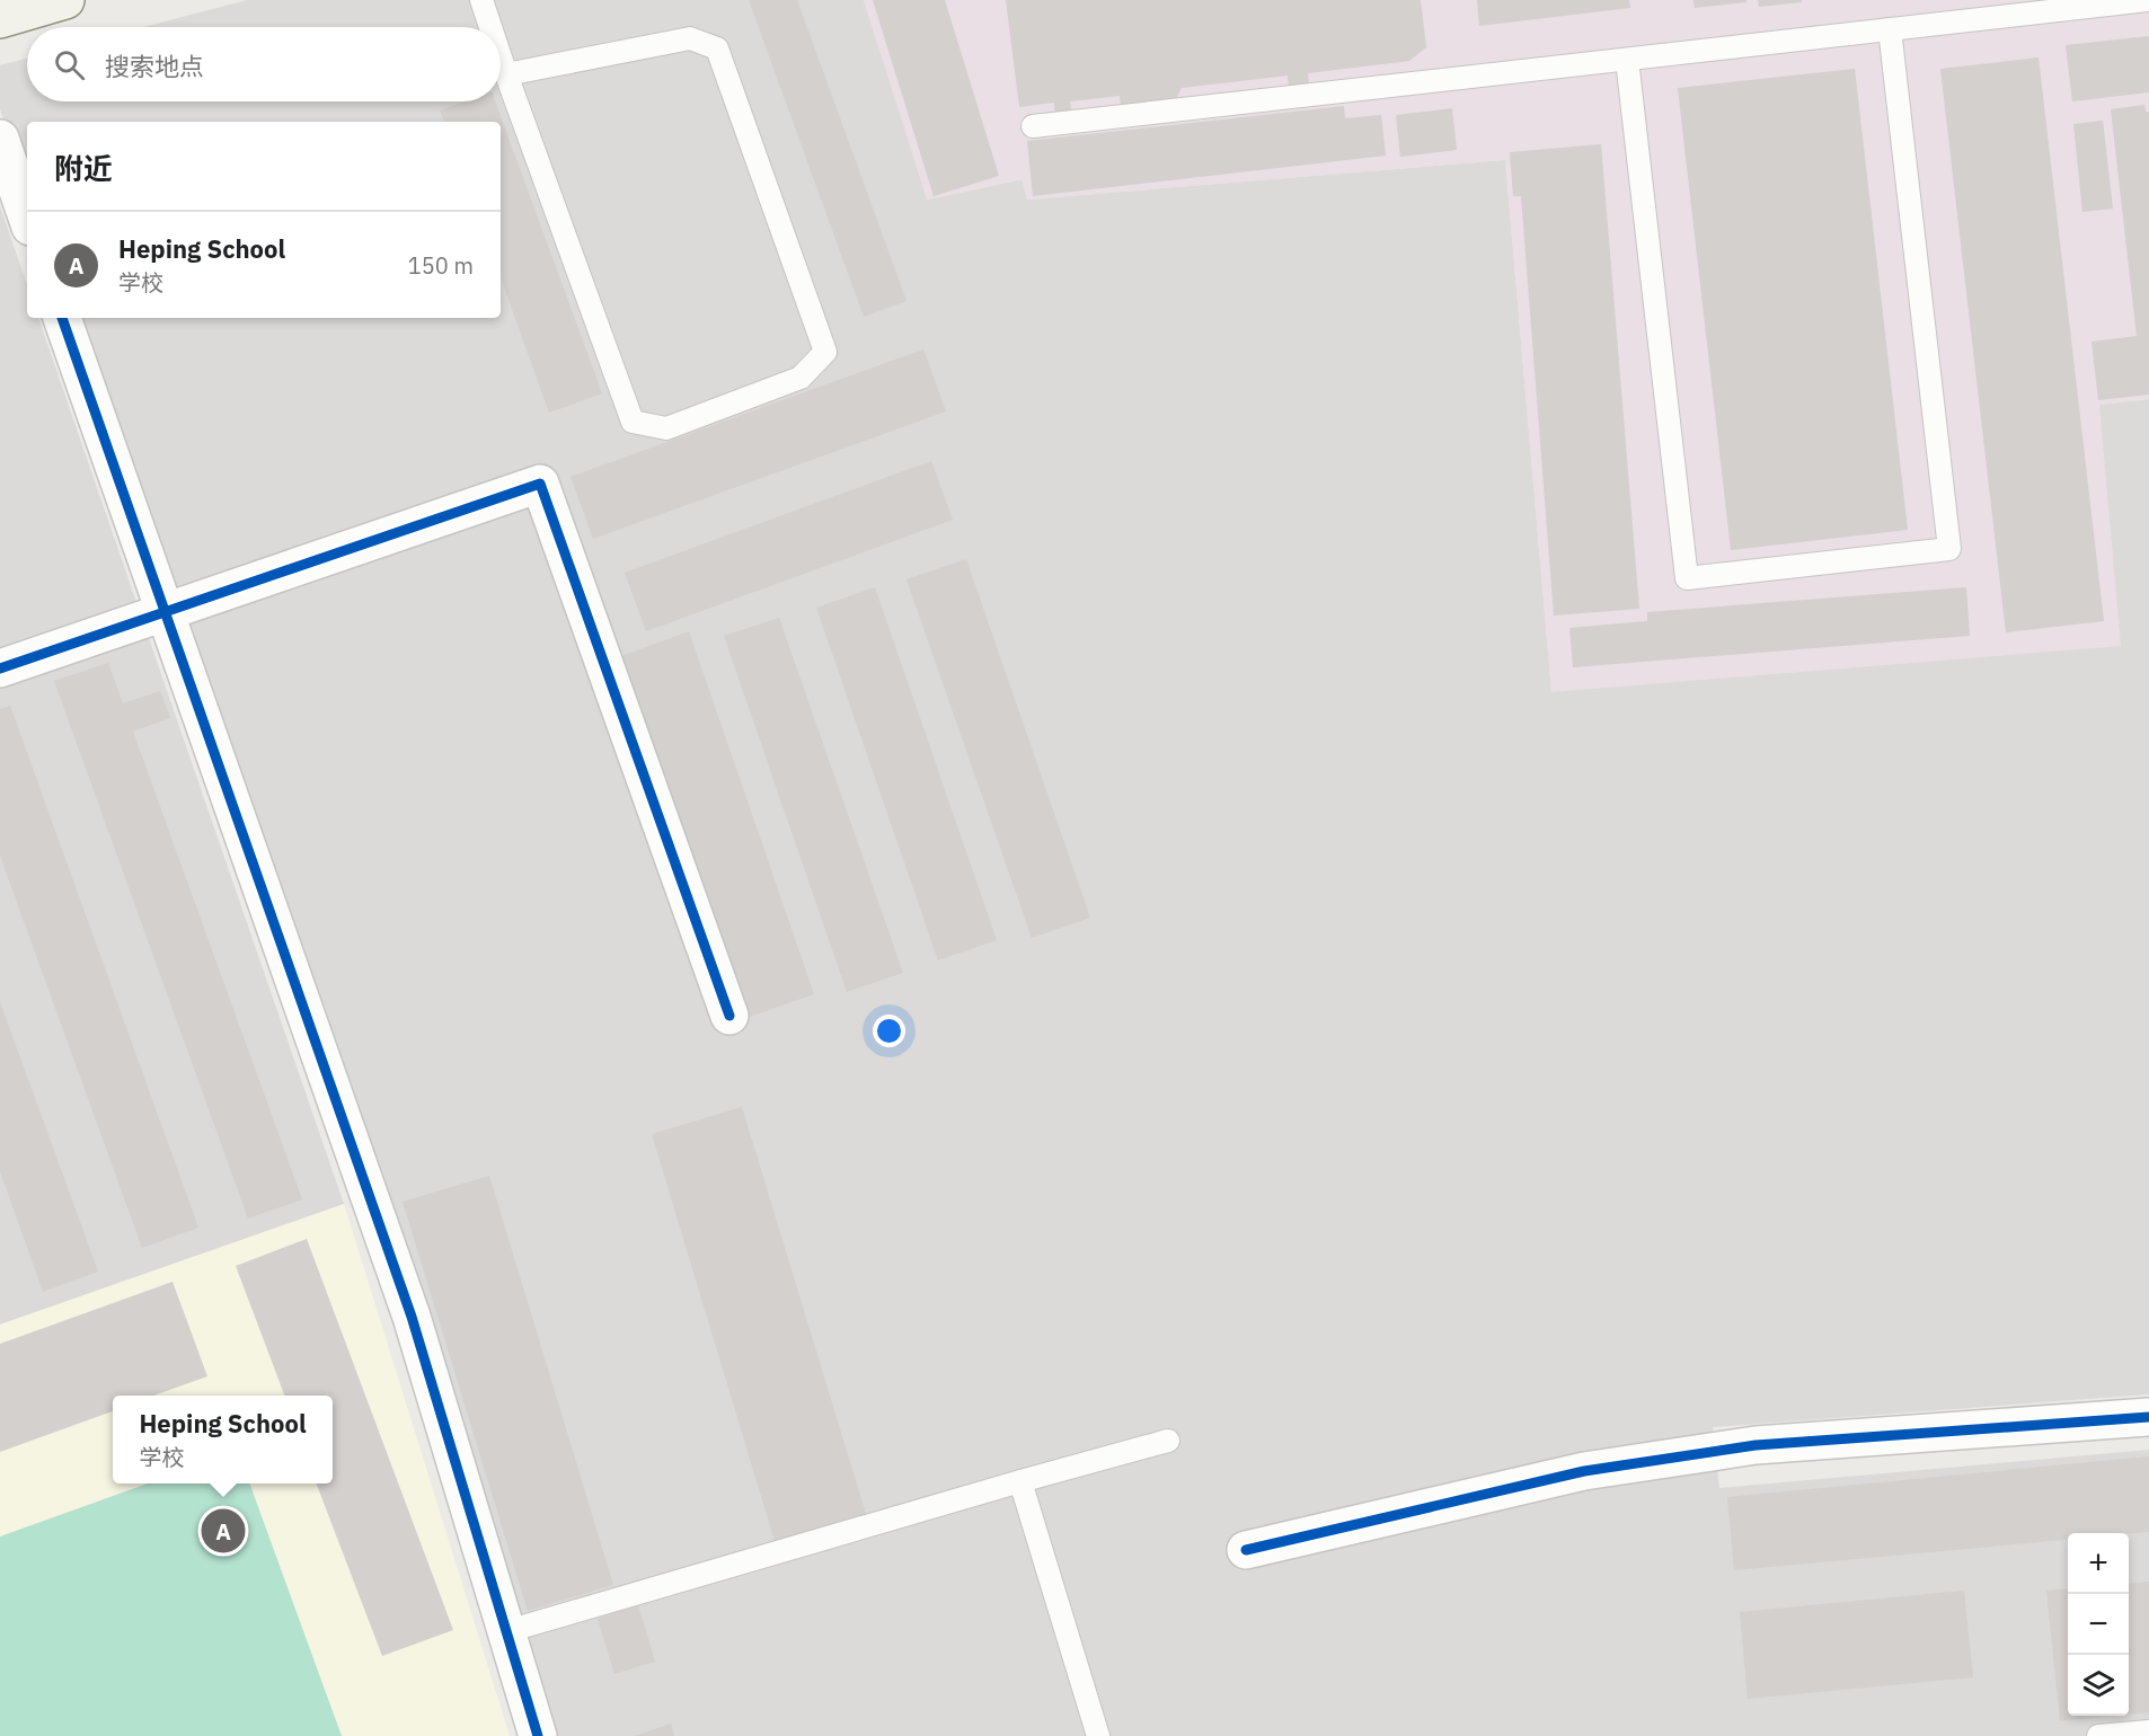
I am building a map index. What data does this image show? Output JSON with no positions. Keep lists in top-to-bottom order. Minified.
{"page":{"search":"搜索地点","heading":"附近","list":[{"mark":"A","name":"Heping School","note":"学校","value":"150 m"}],"popup":["Heping School","学校"],"pins":"A","map_buttons":["+","−"]}}
